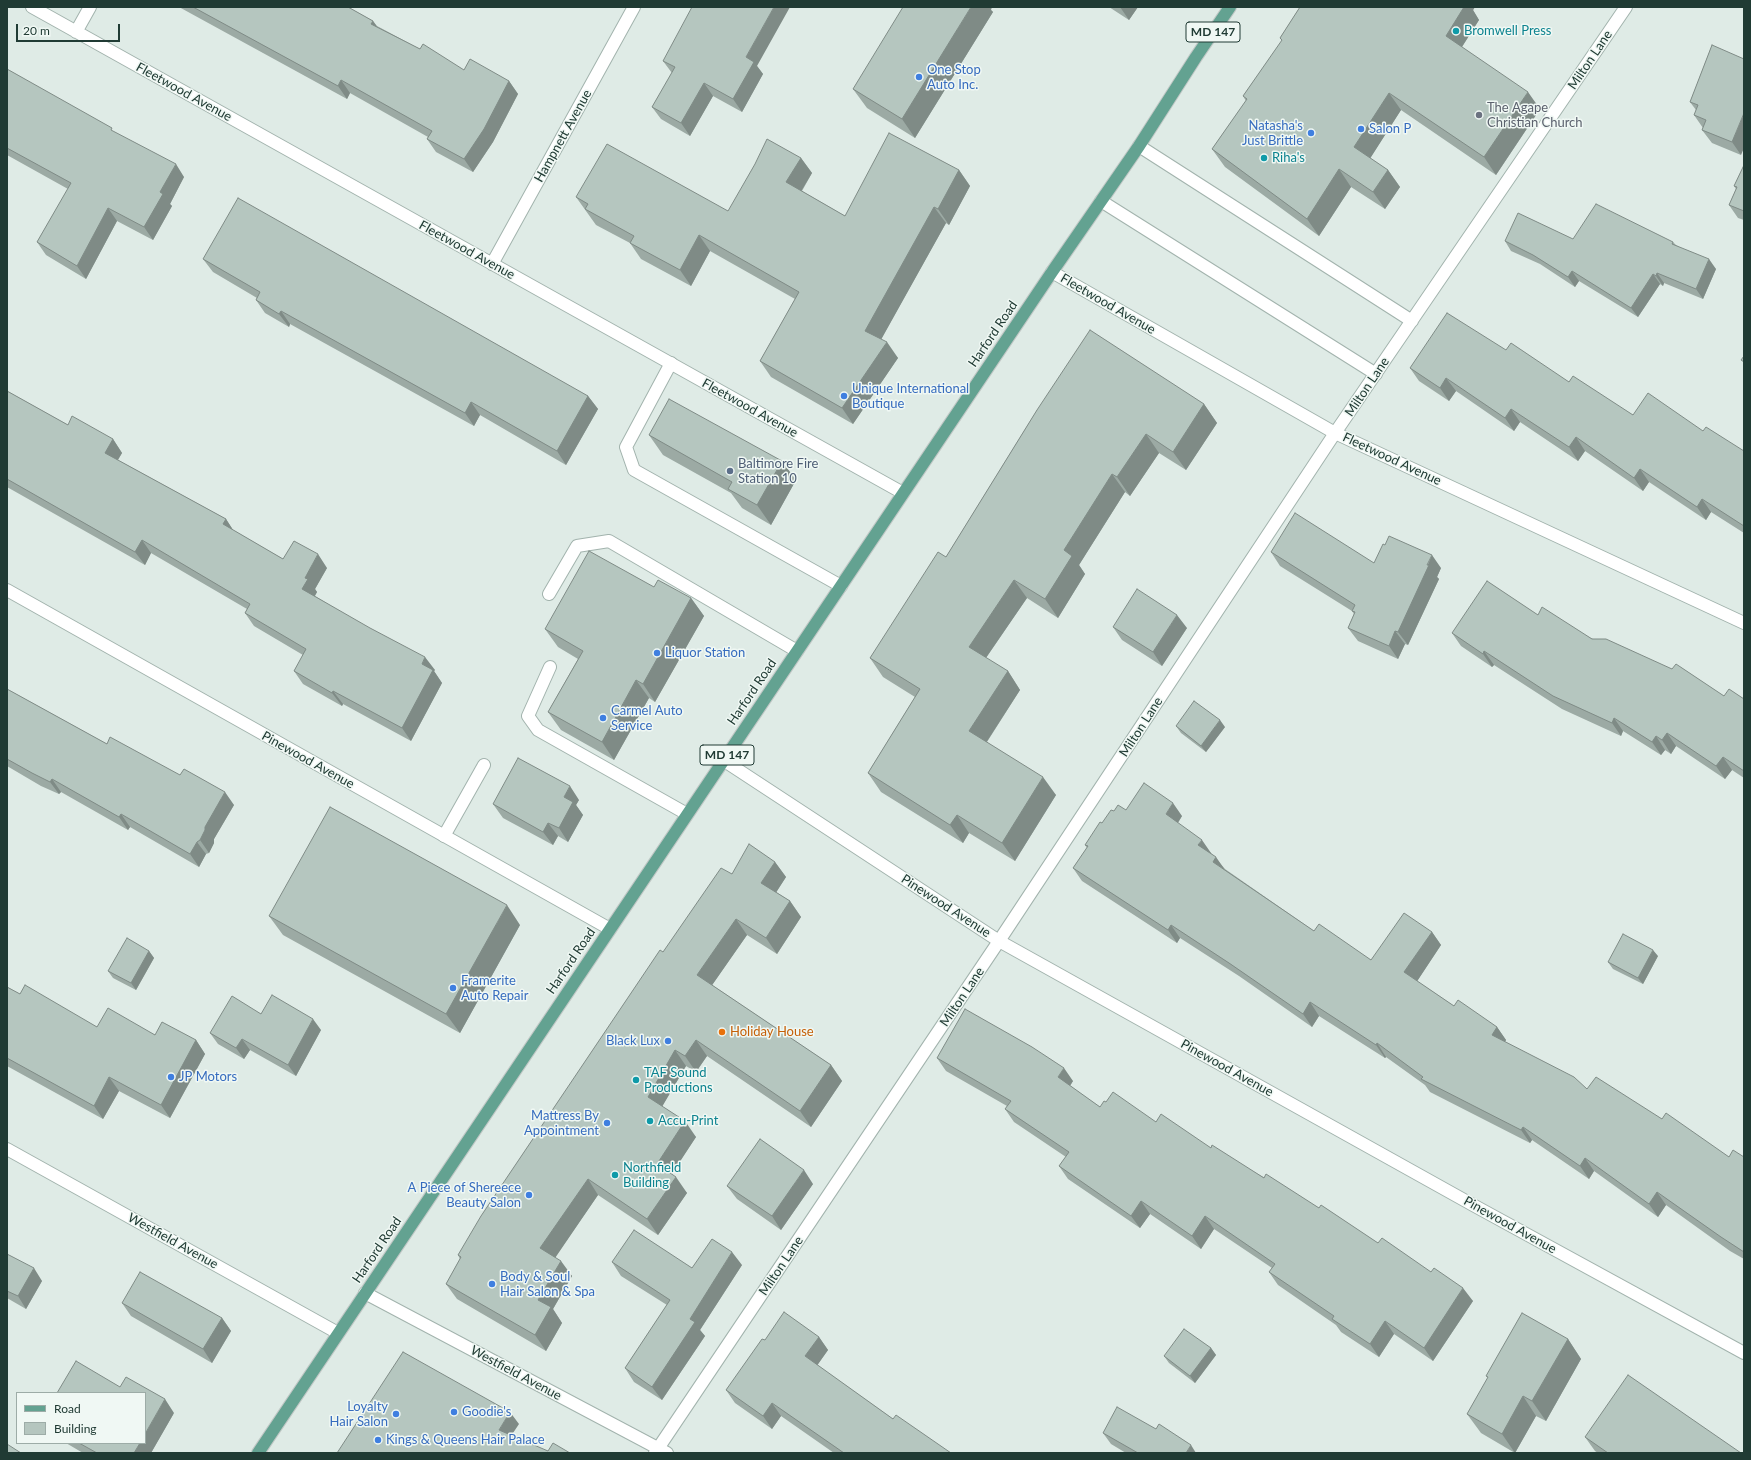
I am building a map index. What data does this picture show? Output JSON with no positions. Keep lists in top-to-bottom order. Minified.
{"streets":{"main road":["MD 147","Harford Road"],"street":["Milton Lane","Fleetwood Avenue","Hampnett Avenue","Pinewood Avenue","Westfield Avenue"]},"crossings":[["Milton Lane","Fleetwood Avenue"],["Milton Lane","Pinewood Avenue"],["Milton Lane","Westfield Avenue"],["Fleetwood Avenue","Hampnett Avenue"],["Fleetwood Avenue","Harford Road"],["Harford Road","Pinewood Avenue"],["Harford Road","Westfield Avenue"]],"places":["Bromwell Press","One Stop Auto Inc.","The Agape Christian Church","Salon P","Natasha's Just Brittle","Riha's","Unique International Boutique","Baltimore Fire Station 10","Liquor Station","Carmel Auto Service","Framerite Auto Repair","Holiday House","Black Lux","JP Motors","TAF Sound Productions","Accu-Print","Mattress By Appointment","Northfield Building","A Piece of Shereece Beauty Salon","Body & Soul Hair Salon & Spa","Goodie's","Loyalty Hair Salon","Kings & Queens Hair Palace"],"legend":["Road","Building"],"scale_bar":"20 m"}
